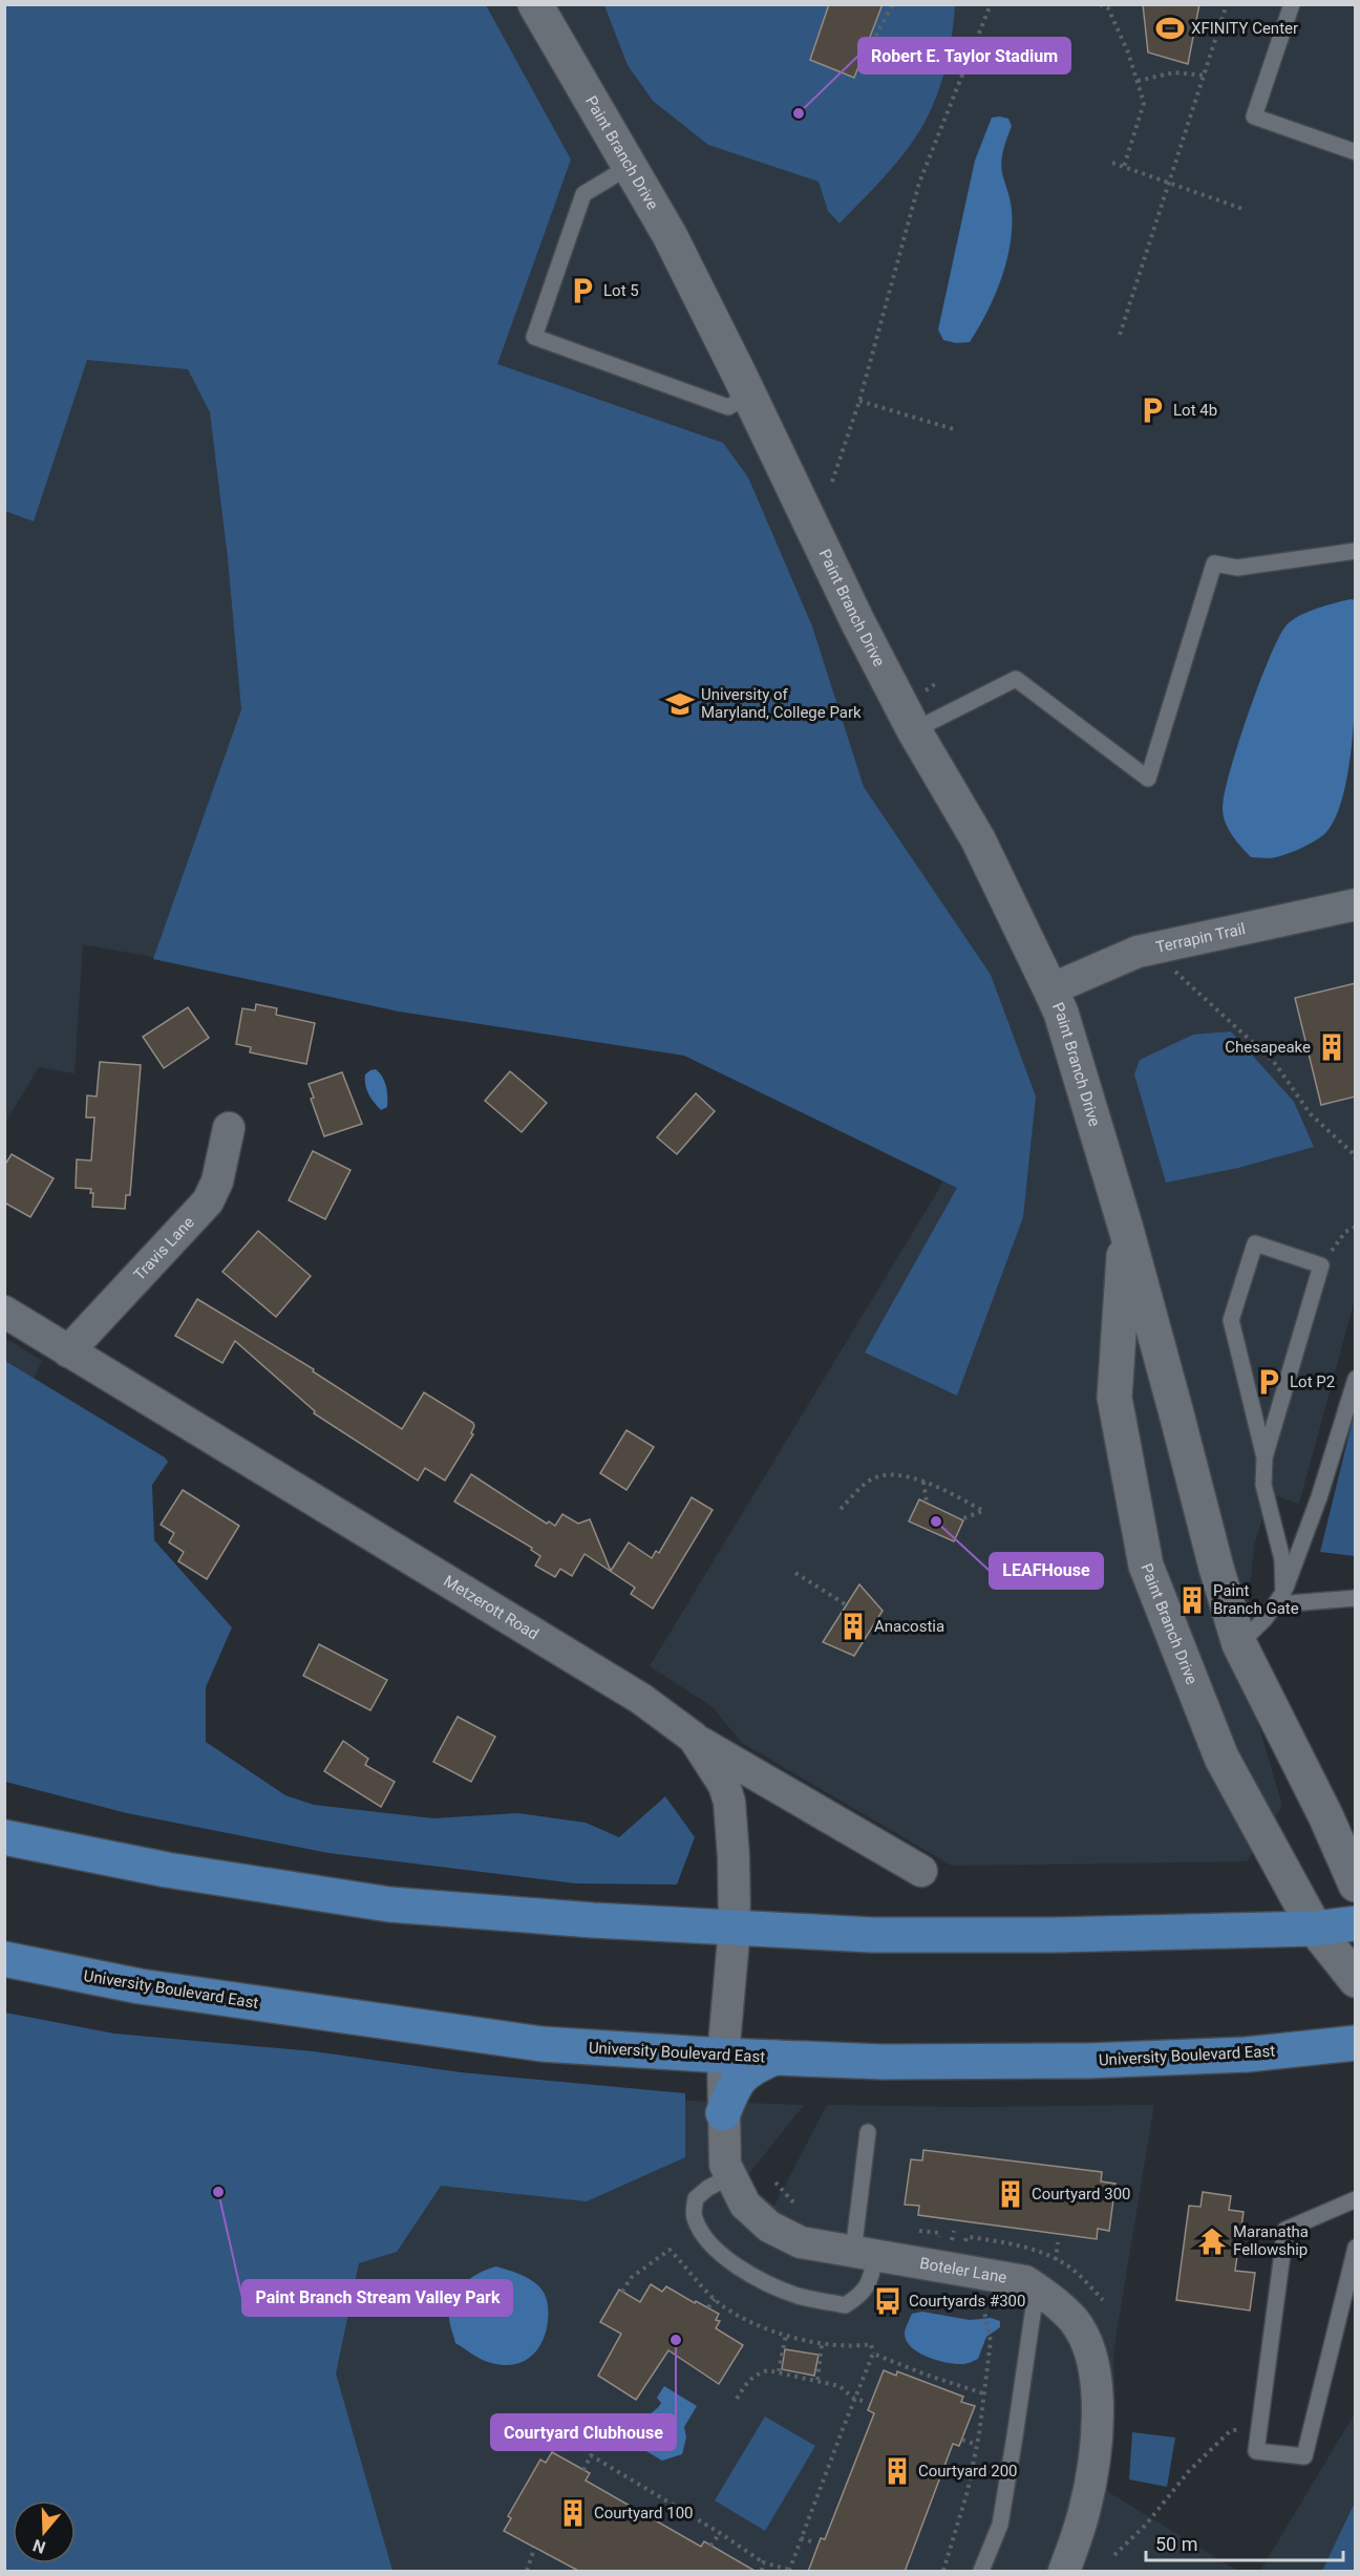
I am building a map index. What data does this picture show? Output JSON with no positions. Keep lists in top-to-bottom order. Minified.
{"streets":{"main road":["University Boulevard East"],"street":["Paint Branch Drive","Terrapin Trail","Travis Lane","Metzerott Road","Boteler Lane"]},"crossings":[["Paint Branch Drive","Terrapin Trail"],["Travis Lane","Metzerott Road"],["Metzerott Road","University Boulevard East"],["Metzerott Road","Boteler Lane"],["University Boulevard East","Boteler Lane"]],"places":{"sports":["XFINITY Center"],"other":["Robert E. Taylor Stadium","LEAFHouse","Paint Branch Stream Valley Park","Courtyard Clubhouse"],"parking":["Lot 5","Lot 4b","Lot P2"],"school or university":["University of Maryland, College Park"],"building":["Chesapeake","Paint Branch Gate","Anacostia","Courtyard 300","Courtyard 200","Courtyard 100"],"temple":["Maranatha Fellowship"],"bus stop":["Courtyards #300"]},"scale_bar":"50 m","north":"bottom"}
